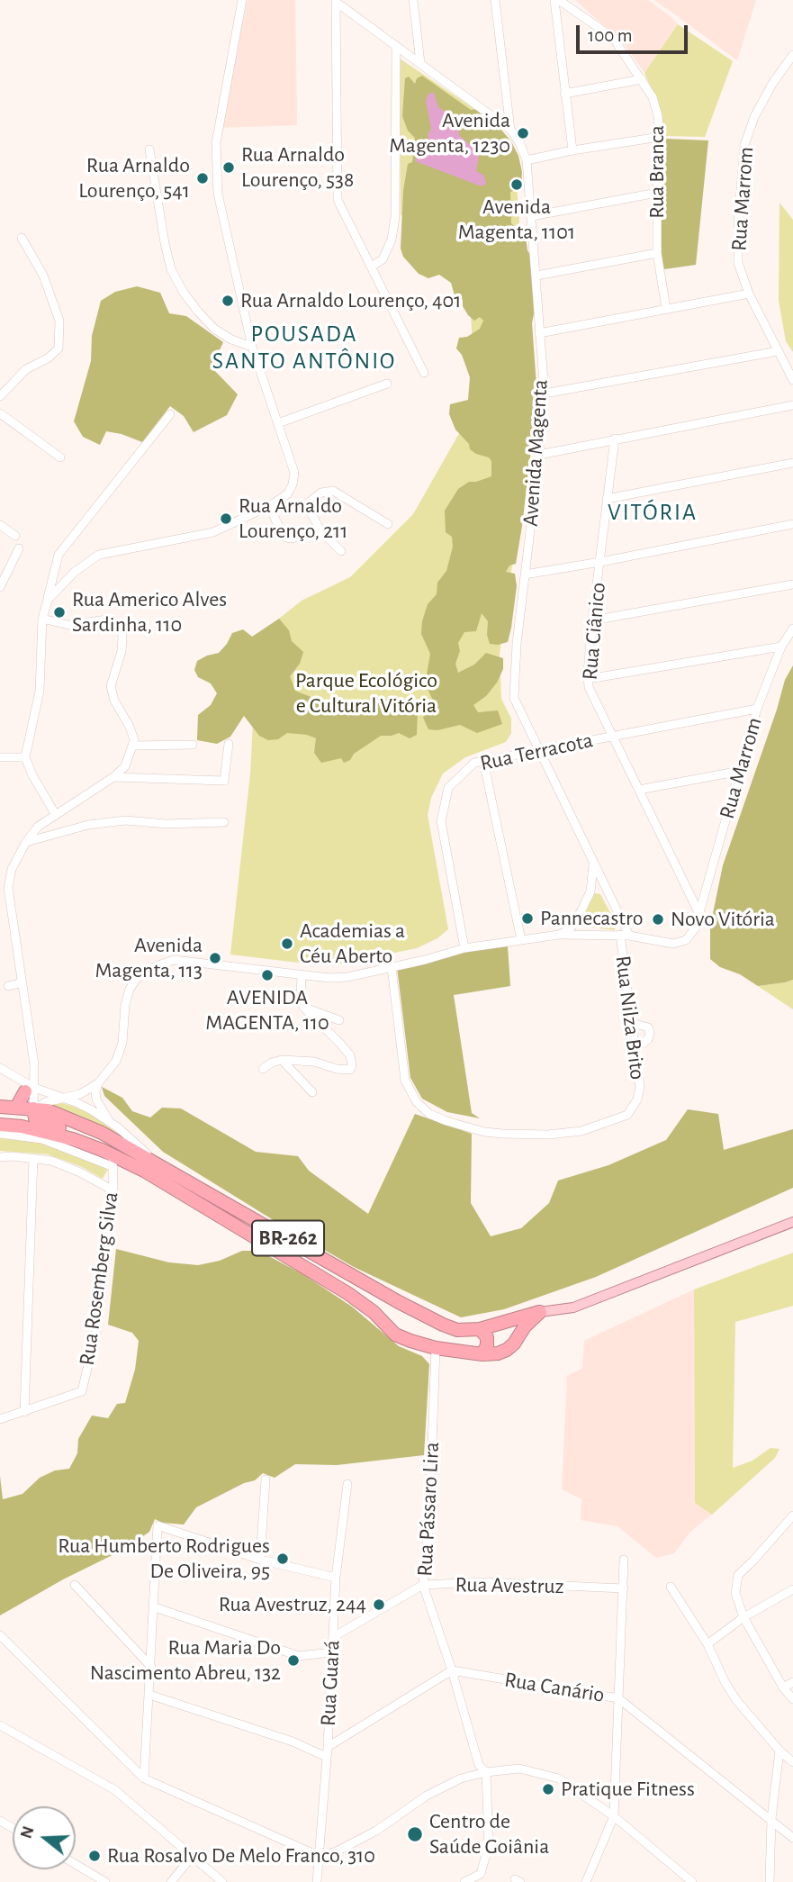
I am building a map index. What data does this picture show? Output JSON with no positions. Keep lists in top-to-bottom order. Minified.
{"streets":{"highway":["BR-262"],"street":["Rua Branca","Rua Marrom","Avenida Magenta","Rua Ciânico","Rua Terracota","Rua Nilza Brito","Rua Rosemberg Silva","Rua Pássaro Lira","Rua Avestruz","Rua Guará","Rua Canário"]},"crossings":[["Rua Marrom","Avenida Magenta"],["Rua Marrom","Rua Ciânico"],["Rua Marrom","Rua Terracota"],["Avenida Magenta","Rua Terracota"],["Rua Ciânico","Rua Terracota"],["BR-262","Rua Rosemberg Silva"],["BR-262","Rua Pássaro Lira"],["Rua Pássaro Lira","Rua Avestruz"],["Rua Pássaro Lira","Rua Canário"],["Rua Avestruz","Rua Guará"]],"districts":["POUSADA SANTO ANTÔNIO","VITÓRIA"],"parks":["Parque Ecológico e Cultural Vitória"],"places":["Avenida Magenta, 1230","Rua Arnaldo Lourenço, 538","Rua Arnaldo Lourenço, 541","Avenida Magenta, 1101","Rua Arnaldo Lourenço, 401","Rua Arnaldo Lourenço, 211","Rua Americo Alves Sardinha, 110","Pannecastro","Novo Vitória","Academias a Céu Aberto","Avenida Magenta, 113","AVENIDA MAGENTA, 110","Rua Humberto Rodrigues De Oliveira, 95","Rua Avestruz, 244","Rua Maria Do Nascimento Abreu, 132","Pratique Fitness","Centro de Saúde Goiânia","Rua Rosalvo De Melo Franco, 310"],"scale_bar":"100 m","north":"left"}
